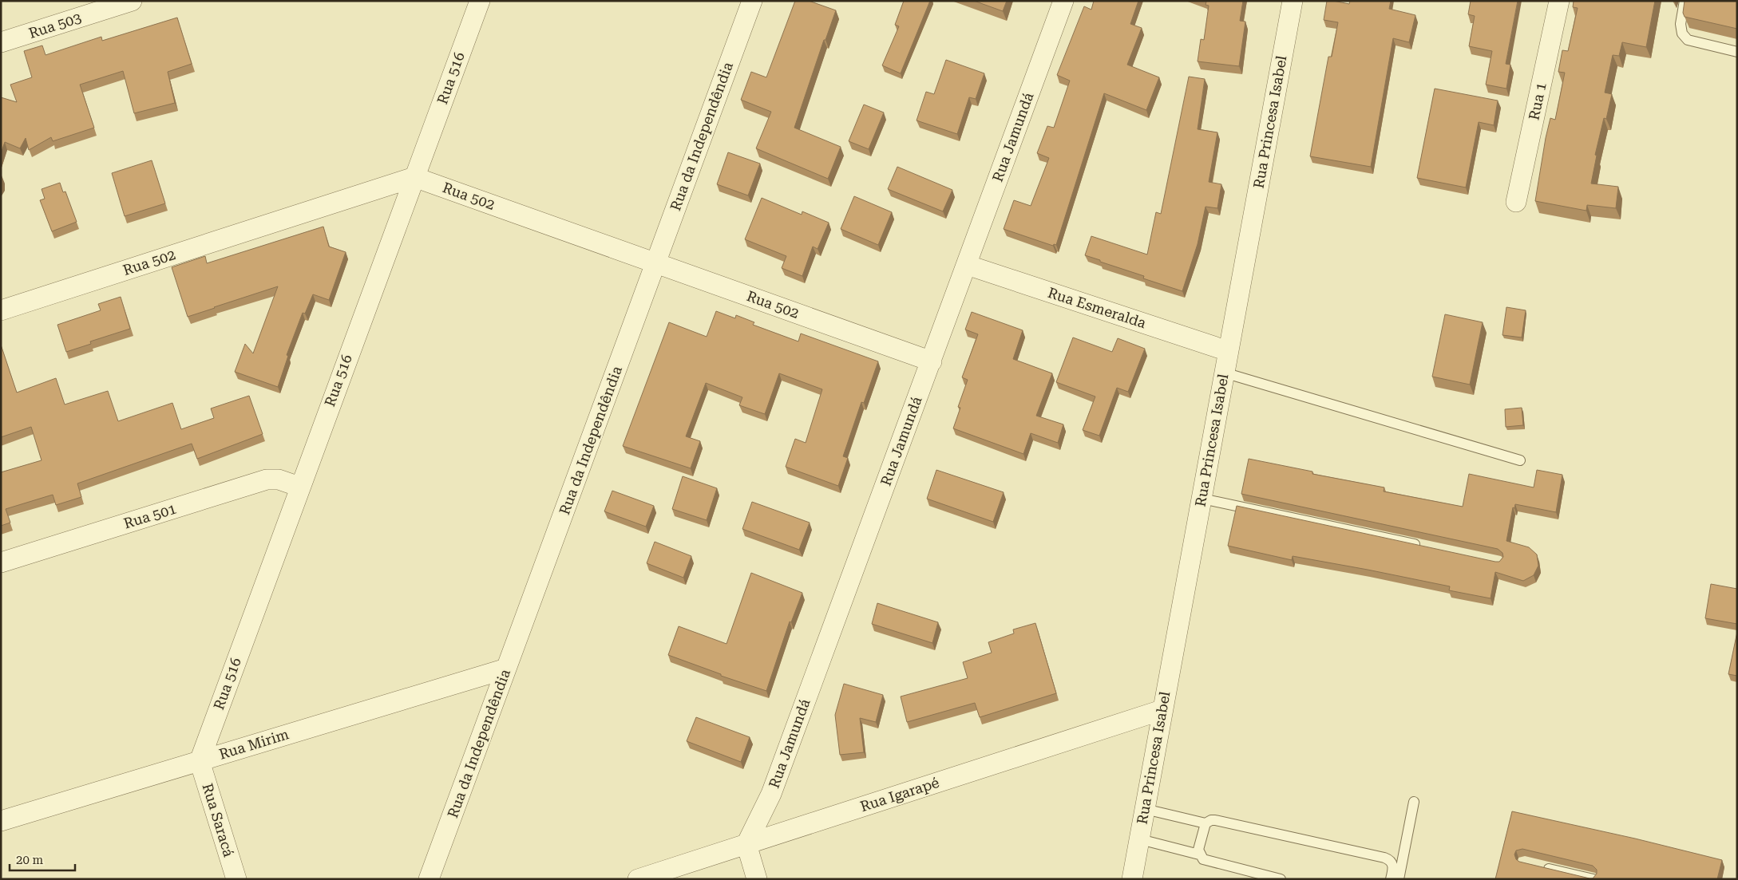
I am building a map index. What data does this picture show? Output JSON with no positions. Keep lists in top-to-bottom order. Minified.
{"streets":{"street":["Rua 503","Rua 516","Rua 1","Rua Princesa Isabel","Rua da Independêndia","Rua Jamundá","Rua 502","Rua Esmeralda","Rua 501","Rua Mirim","Rua Igarapé","Rua Saracá"]},"crossings":[["Rua 516","Rua 502"],["Rua 516","Rua 501"],["Rua 516","Rua Mirim"],["Rua 516","Rua Saracá"],["Rua Princesa Isabel","Rua Esmeralda"],["Rua Princesa Isabel","Rua Igarapé"],["Rua da Independêndia","Rua 502"],["Rua da Independêndia","Rua Mirim"],["Rua Jamundá","Rua 502"],["Rua Jamundá","Rua Esmeralda"],["Rua Jamundá","Rua Igarapé"],["Rua Mirim","Rua Saracá"]],"scale_bar":"20 m"}
